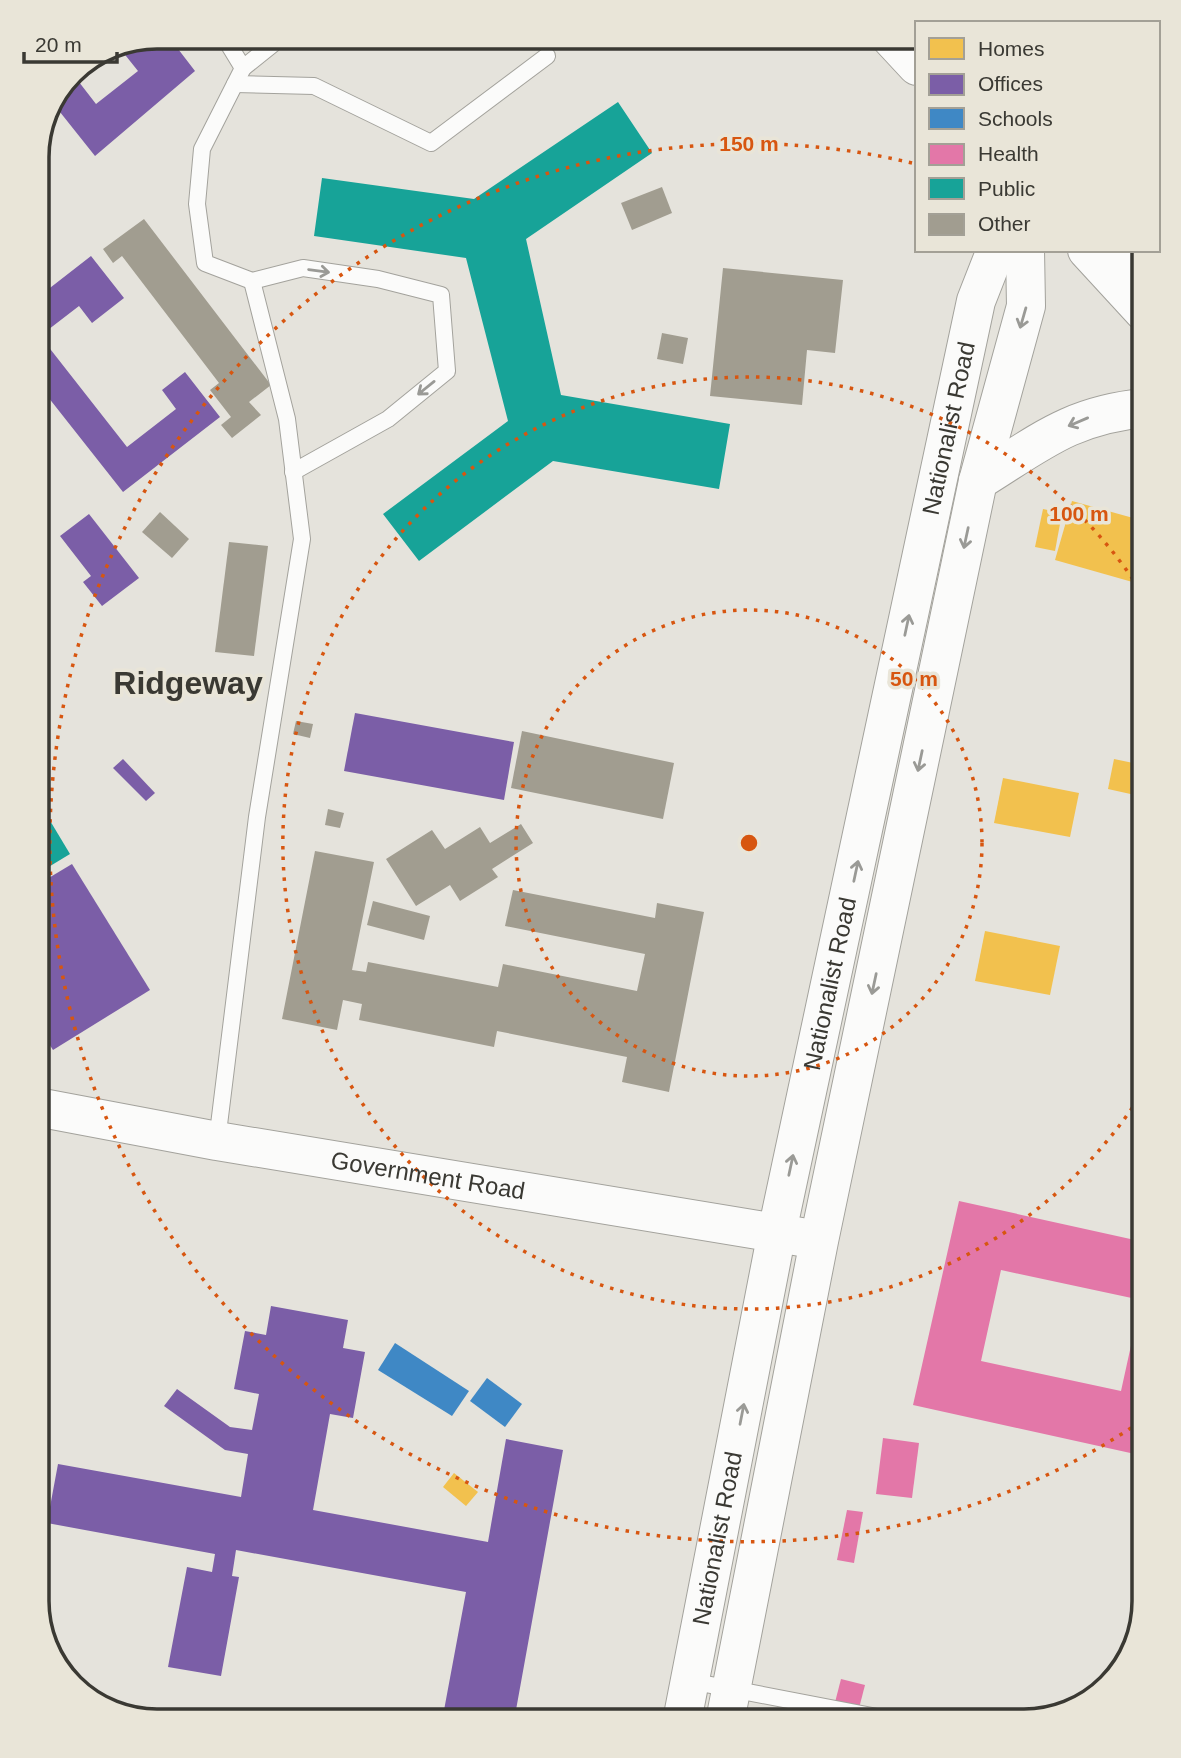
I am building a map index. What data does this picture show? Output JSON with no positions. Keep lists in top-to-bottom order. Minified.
{"streets":{"main road":["Nationalist Road","Government Road"]},"crossings":[["Nationalist Road","Government Road"]],"districts":["Ridgeway"],"legend":["Homes","Offices","Schools","Health","Public","Other"],"scale_bar":"20 m","rings":["150 m","100 m","50 m"]}
